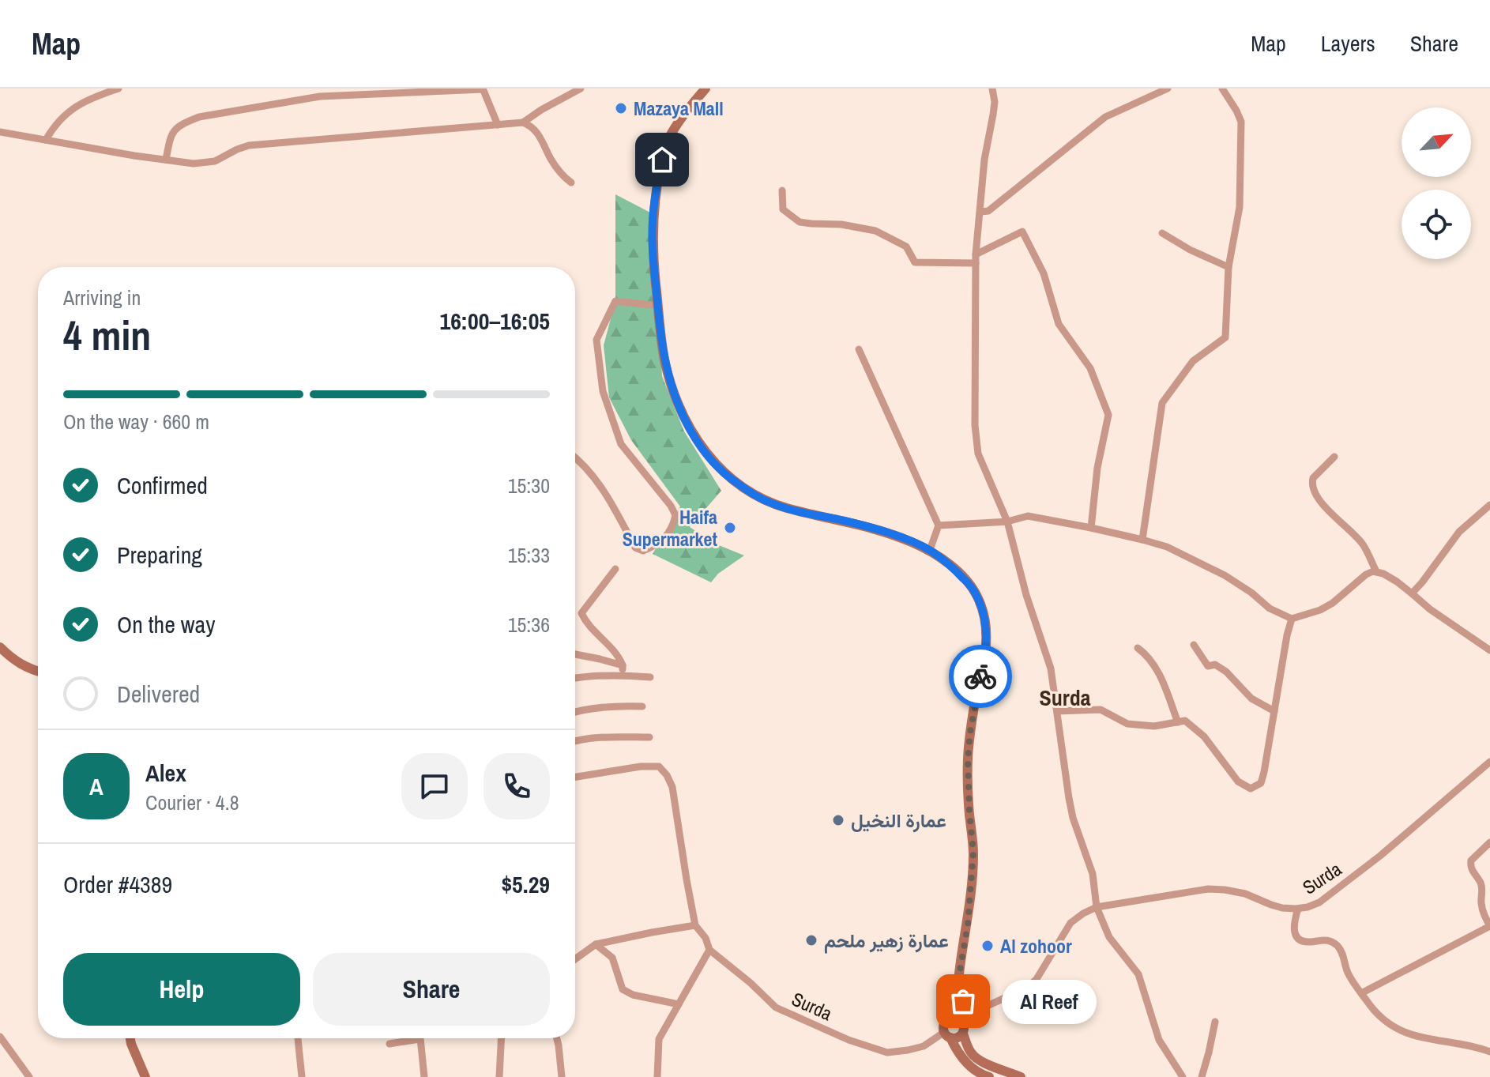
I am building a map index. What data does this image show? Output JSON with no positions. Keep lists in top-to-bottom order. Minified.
{"streets":{"street":["Surda"]},"districts":["Surda"],"places":["Mazaya Mall","Haifa Supermarket","عمارة النخيل","عمارة زهير ملحم","Al zohoor","Al Reef"],"north":"top right","page":{"header":"Map","nav":["Map","Layers","Share"],"heading":["4 min","Arriving in","16:00–16:05"],"panel":["Alex","Courier · 4.8","Order #4389","$5.29"],"bar":"On the way · 660 m","list":[["Confirmed","15:30"],["Preparing","15:33"],["On the way","15:36"],"Delivered"],"round":"A","buttons":["Help","Share"],"bubble":"Al Reef"}}
